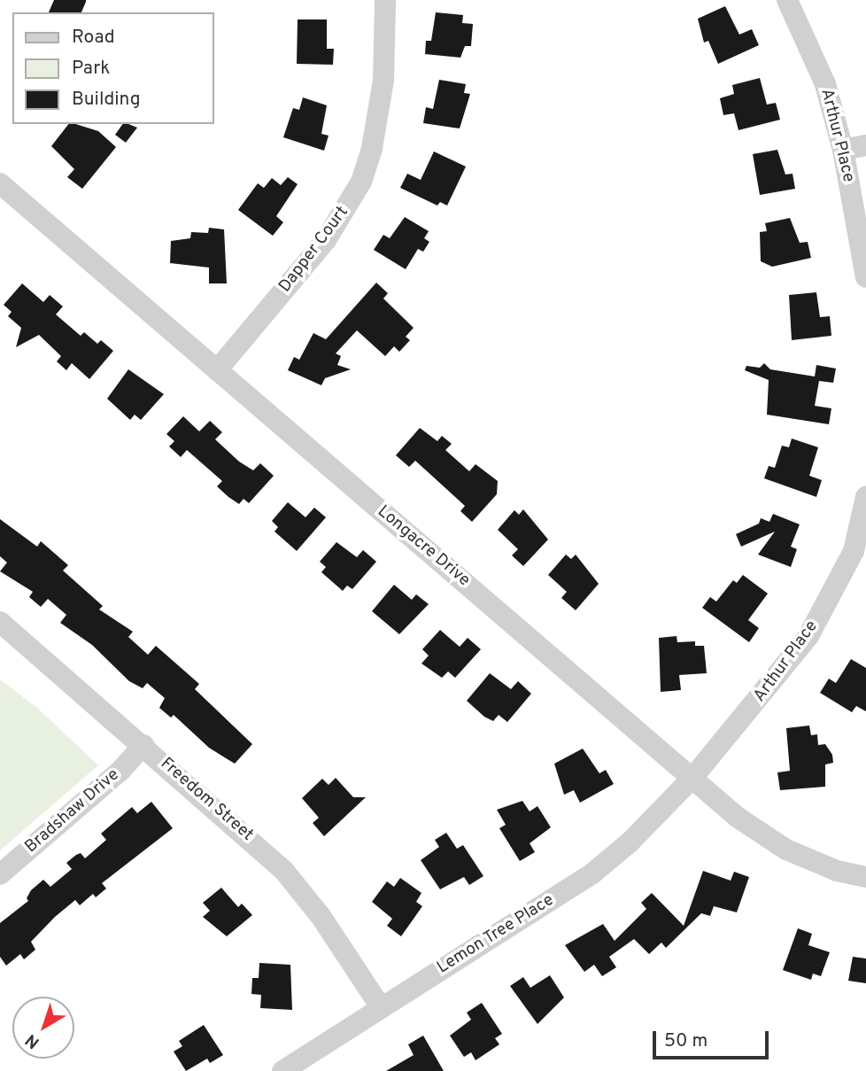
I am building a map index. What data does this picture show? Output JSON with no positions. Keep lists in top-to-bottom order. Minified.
{"streets":{"street":["Arthur Place","Dapper Court","Longacre Drive","Freedom Street","Bradshaw Drive","Lemon Tree Place"]},"crossings":[["Arthur Place","Longacre Drive"],["Arthur Place","Lemon Tree Place"],["Dapper Court","Longacre Drive"],["Longacre Drive","Lemon Tree Place"],["Freedom Street","Bradshaw Drive"],["Freedom Street","Lemon Tree Place"]],"legend":["Road","Park","Building"],"scale_bar":"50 m","north":"bottom left"}
